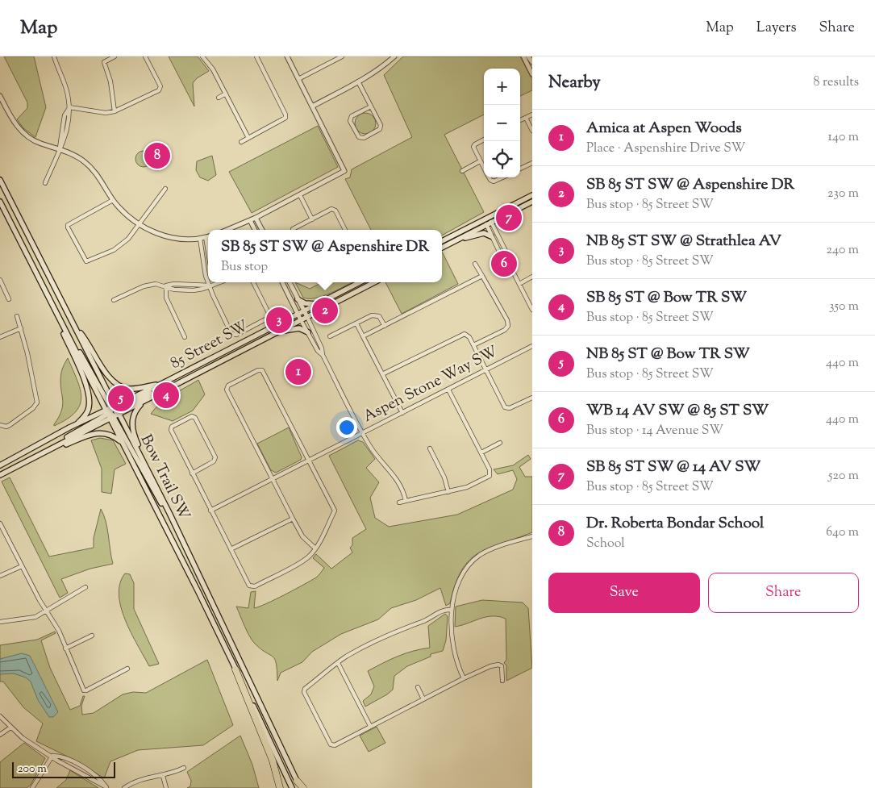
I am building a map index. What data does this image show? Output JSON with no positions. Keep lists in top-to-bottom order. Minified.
{"streets":{"main road":["85 Street SW","Bow Trail SW"],"street":["Aspen Stone Way SW"]},"crossings":[["85 Street SW","Bow Trail SW"]],"scale_bar":"200 m","page":{"header":"Map","nav":["Map","Layers","Share"],"heading":["Nearby","8 results"],"map_buttons":["+","−"],"list":[{"mark":"1","name":"Amica at Aspen Woods","note":"Place · Aspenshire Drive SW","value":"140 m"},{"mark":"2","name":"SB 85 ST SW @ Aspenshire DR","note":"Bus stop · 85 Street SW","value":"230 m"},{"mark":"3","name":"NB 85 ST SW @ Strathlea AV","note":"Bus stop · 85 Street SW","value":"240 m"},{"mark":"4","name":"SB 85 ST @ Bow TR SW","note":"Bus stop · 85 Street SW","value":"350 m"},{"mark":"5","name":"NB 85 ST @ Bow TR SW","note":"Bus stop · 85 Street SW","value":"440 m"},{"mark":"6","name":"WB 14 AV SW @ 85 ST SW","note":"Bus stop · 14 Avenue SW","value":"440 m"},{"mark":"7","name":"SB 85 ST SW @ 14 AV SW","note":"Bus stop · 85 Street SW","value":"520 m"},{"mark":"8","name":"Dr. Roberta Bondar School","note":"School","value":"640 m"}],"pins":["8","7","6","2","3","1","4","5"],"popup":["SB 85 ST SW @ Aspenshire DR","Bus stop"],"buttons":["Save","Share"],"scale":"200 m"}}
